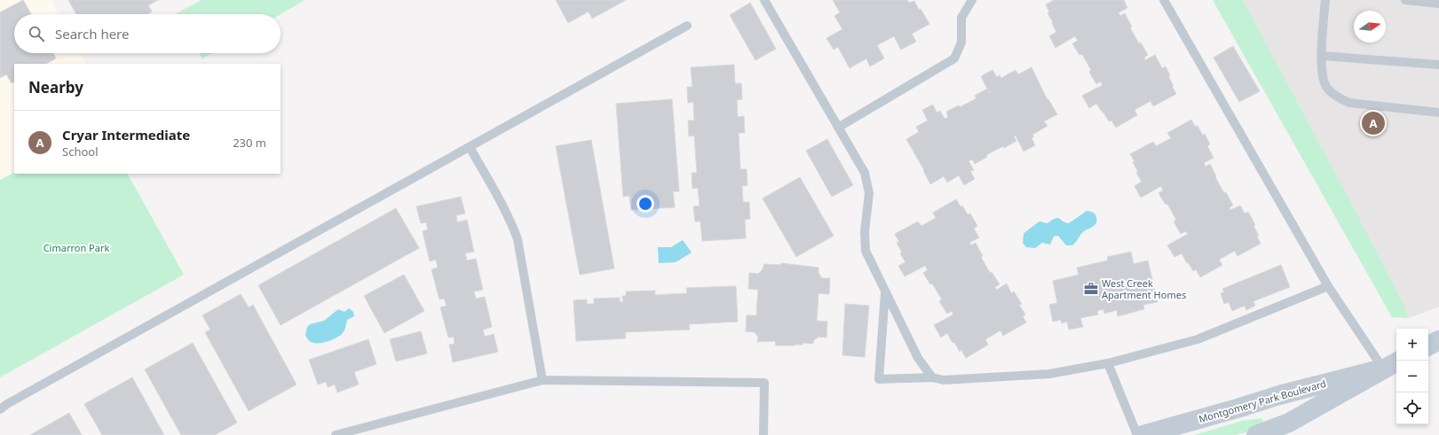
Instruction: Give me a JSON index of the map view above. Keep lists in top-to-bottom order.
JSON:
{
  "streets": {
    "street": ["Montgomery Park Boulevard"]
  },
  "parks": ["Cimarron Park"],
  "places": {
    "office": ["West Creek Apartment Homes"]
  },
  "north": "right",
  "page": {
    "search": "Search here",
    "heading": "Nearby",
    "pins": "A",
    "list": [
      {
        "mark": "A",
        "name": "Cryar Intermediate",
        "note": "School",
        "value": "230 m"
      }
    ],
    "map_buttons": ["+", "−"]
  }
}
